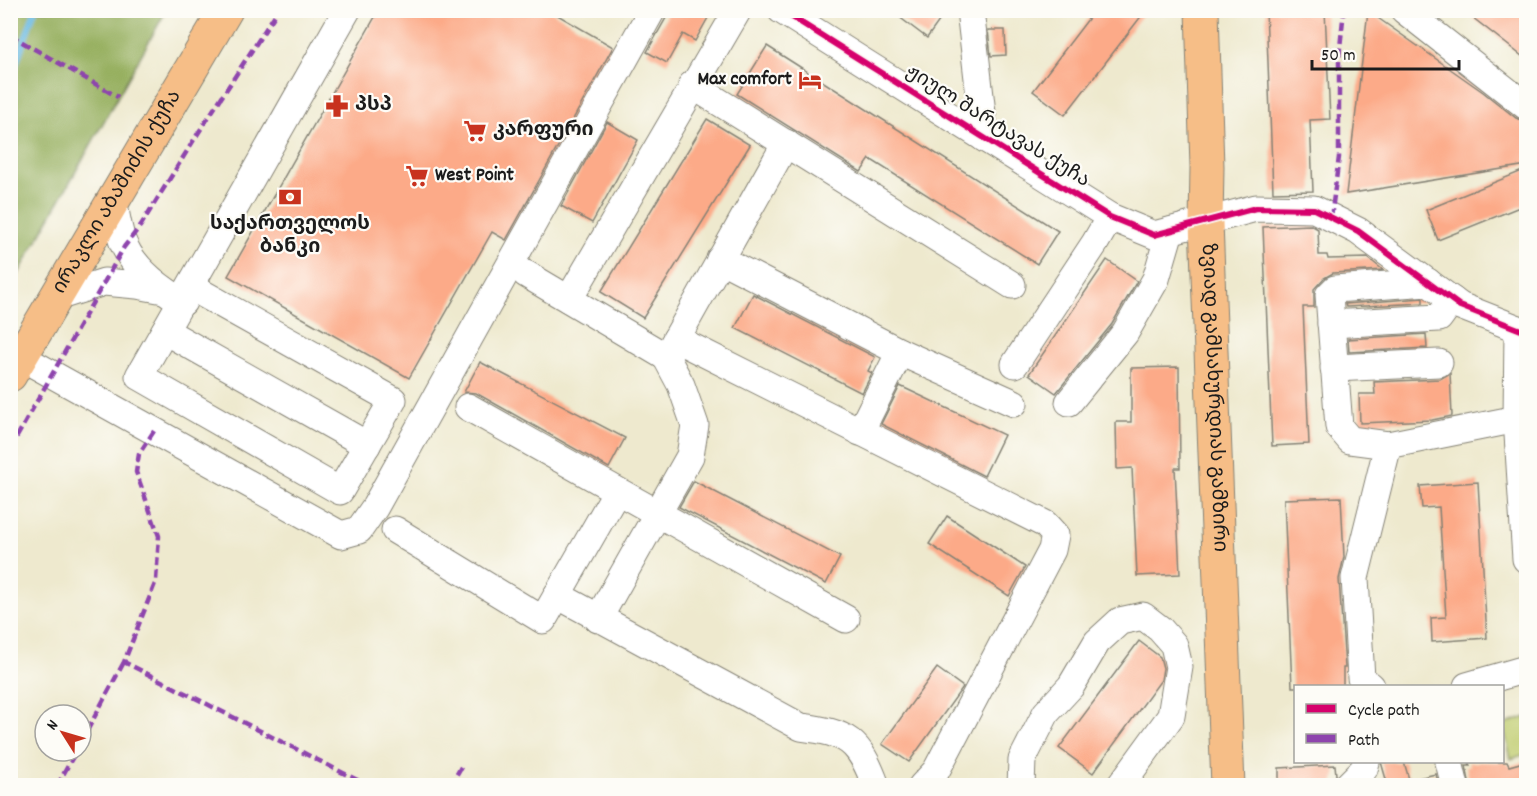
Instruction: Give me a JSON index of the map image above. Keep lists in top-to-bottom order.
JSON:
{
  "streets": {
    "main road": ["ირაკლი აბაშიძის ქუჩა", "ზვიად გამსახურდიას გამზირი"],
    "street": ["ჟიულ შარტავას ქუჩა"]
  },
  "crossings": [
    ["ჟიულ შარტავას ქუჩა", "ზვიად გამსახურდიას გამზირი"]
  ],
  "places": {
    "hotel": ["Max comfort"],
    "pharmacy": ["პსპ"],
    "supermarket": ["კარფური", "West Point"],
    "bank": ["საქართველოს ბანკი"]
  },
  "legend": ["Cycle path", "Path"],
  "scale_bar": "50 m",
  "north": "top left"
}
